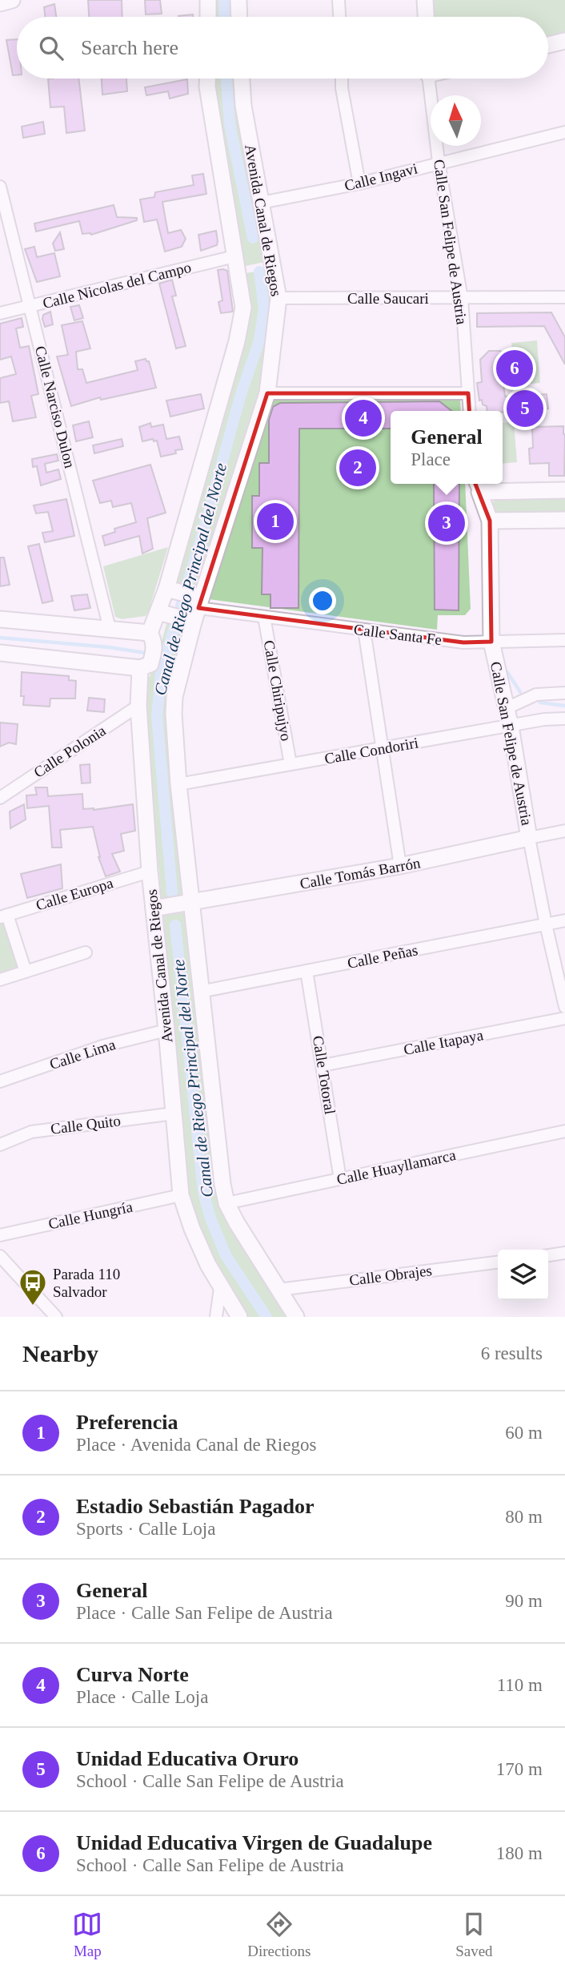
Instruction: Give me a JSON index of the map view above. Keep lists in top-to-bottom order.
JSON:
{
  "streets": {
    "street": [
      "Calle Ingavi",
      "Avenida Canal de Riegos",
      "Calle San Felipe de Austria",
      "Calle Nicolas del Campo",
      "Calle Saucari",
      "Calle Narciso Dulon",
      "Calle Santa Fe",
      "Calle Chiripujyo",
      "Calle Condoriri",
      "Calle Polonia",
      "Calle Tomás Barrón",
      "Calle Europa",
      "Calle Peñas",
      "Calle Itapaya",
      "Calle Lima",
      "Calle Totoral",
      "Calle Quito",
      "Calle Huayllamarca",
      "Calle Hungría",
      "Calle Obrajes"
    ]
  },
  "crossings": [
    ["Calle Ingavi", "Avenida Canal de Riegos"],
    ["Calle Ingavi", "Calle San Felipe de Austria"],
    ["Avenida Canal de Riegos", "Calle Nicolas del Campo"],
    ["Avenida Canal de Riegos", "Calle Saucari"],
    ["Avenida Canal de Riegos", "Calle Santa Fe"],
    ["Avenida Canal de Riegos", "Calle Condoriri"],
    ["Avenida Canal de Riegos", "Calle Polonia"],
    ["Avenida Canal de Riegos", "Calle Tomás Barrón"],
    ["Avenida Canal de Riegos", "Calle Europa"],
    ["Avenida Canal de Riegos", "Calle Peñas"],
    ["Avenida Canal de Riegos", "Calle Lima"],
    ["Avenida Canal de Riegos", "Calle Quito"],
    ["Avenida Canal de Riegos", "Calle Huayllamarca"],
    ["Avenida Canal de Riegos", "Calle Hungría"],
    ["Avenida Canal de Riegos", "Calle Obrajes"],
    ["Calle San Felipe de Austria", "Calle Saucari"],
    ["Calle San Felipe de Austria", "Calle Santa Fe"],
    ["Calle San Felipe de Austria", "Calle Condoriri"],
    ["Calle San Felipe de Austria", "Calle Tomás Barrón"],
    ["Calle San Felipe de Austria", "Calle Peñas"],
    ["Calle Nicolas del Campo", "Calle Narciso Dulon"],
    ["Calle Santa Fe", "Calle Chiripujyo"],
    ["Calle Chiripujyo", "Calle Condoriri"],
    ["Calle Peñas", "Calle Totoral"],
    ["Calle Itapaya", "Calle Totoral"],
    ["Calle Totoral", "Calle Huayllamarca"]
  ],
  "water": ["Canal de Riego Principal del Norte"],
  "places": {
    "bus stop": ["Parada 110 Salvador"]
  },
  "north": "top",
  "page": {
    "search": "Search here",
    "pins": [
      "6",
      "5",
      "4",
      "2",
      "1",
      "3"
    ],
    "popup": ["General", "Place"],
    "heading": ["Nearby", "6 results"],
    "list": [
      {
        "mark": "1",
        "name": "Preferencia",
        "note": "Place · Avenida Canal de Riegos",
        "value": "60 m"
      },
      {
        "mark": "2",
        "name": "Estadio Sebastián Pagador",
        "note": "Sports · Calle Loja",
        "value": "80 m"
      },
      {
        "mark": "3",
        "name": "General",
        "note": "Place · Calle San Felipe de Austria",
        "value": "90 m"
      },
      {
        "mark": "4",
        "name": "Curva Norte",
        "note": "Place · Calle Loja",
        "value": "110 m"
      },
      {
        "mark": "5",
        "name": "Unidad Educativa Oruro",
        "note": "School · Calle San Felipe de Austria",
        "value": "170 m"
      },
      {
        "mark": "6",
        "name": "Unidad Educativa Virgen de Guadalupe",
        "note": "School · Calle San Felipe de Austria",
        "value": "180 m"
      }
    ],
    "nav": ["Map", "Directions", "Saved"]
  }
}
